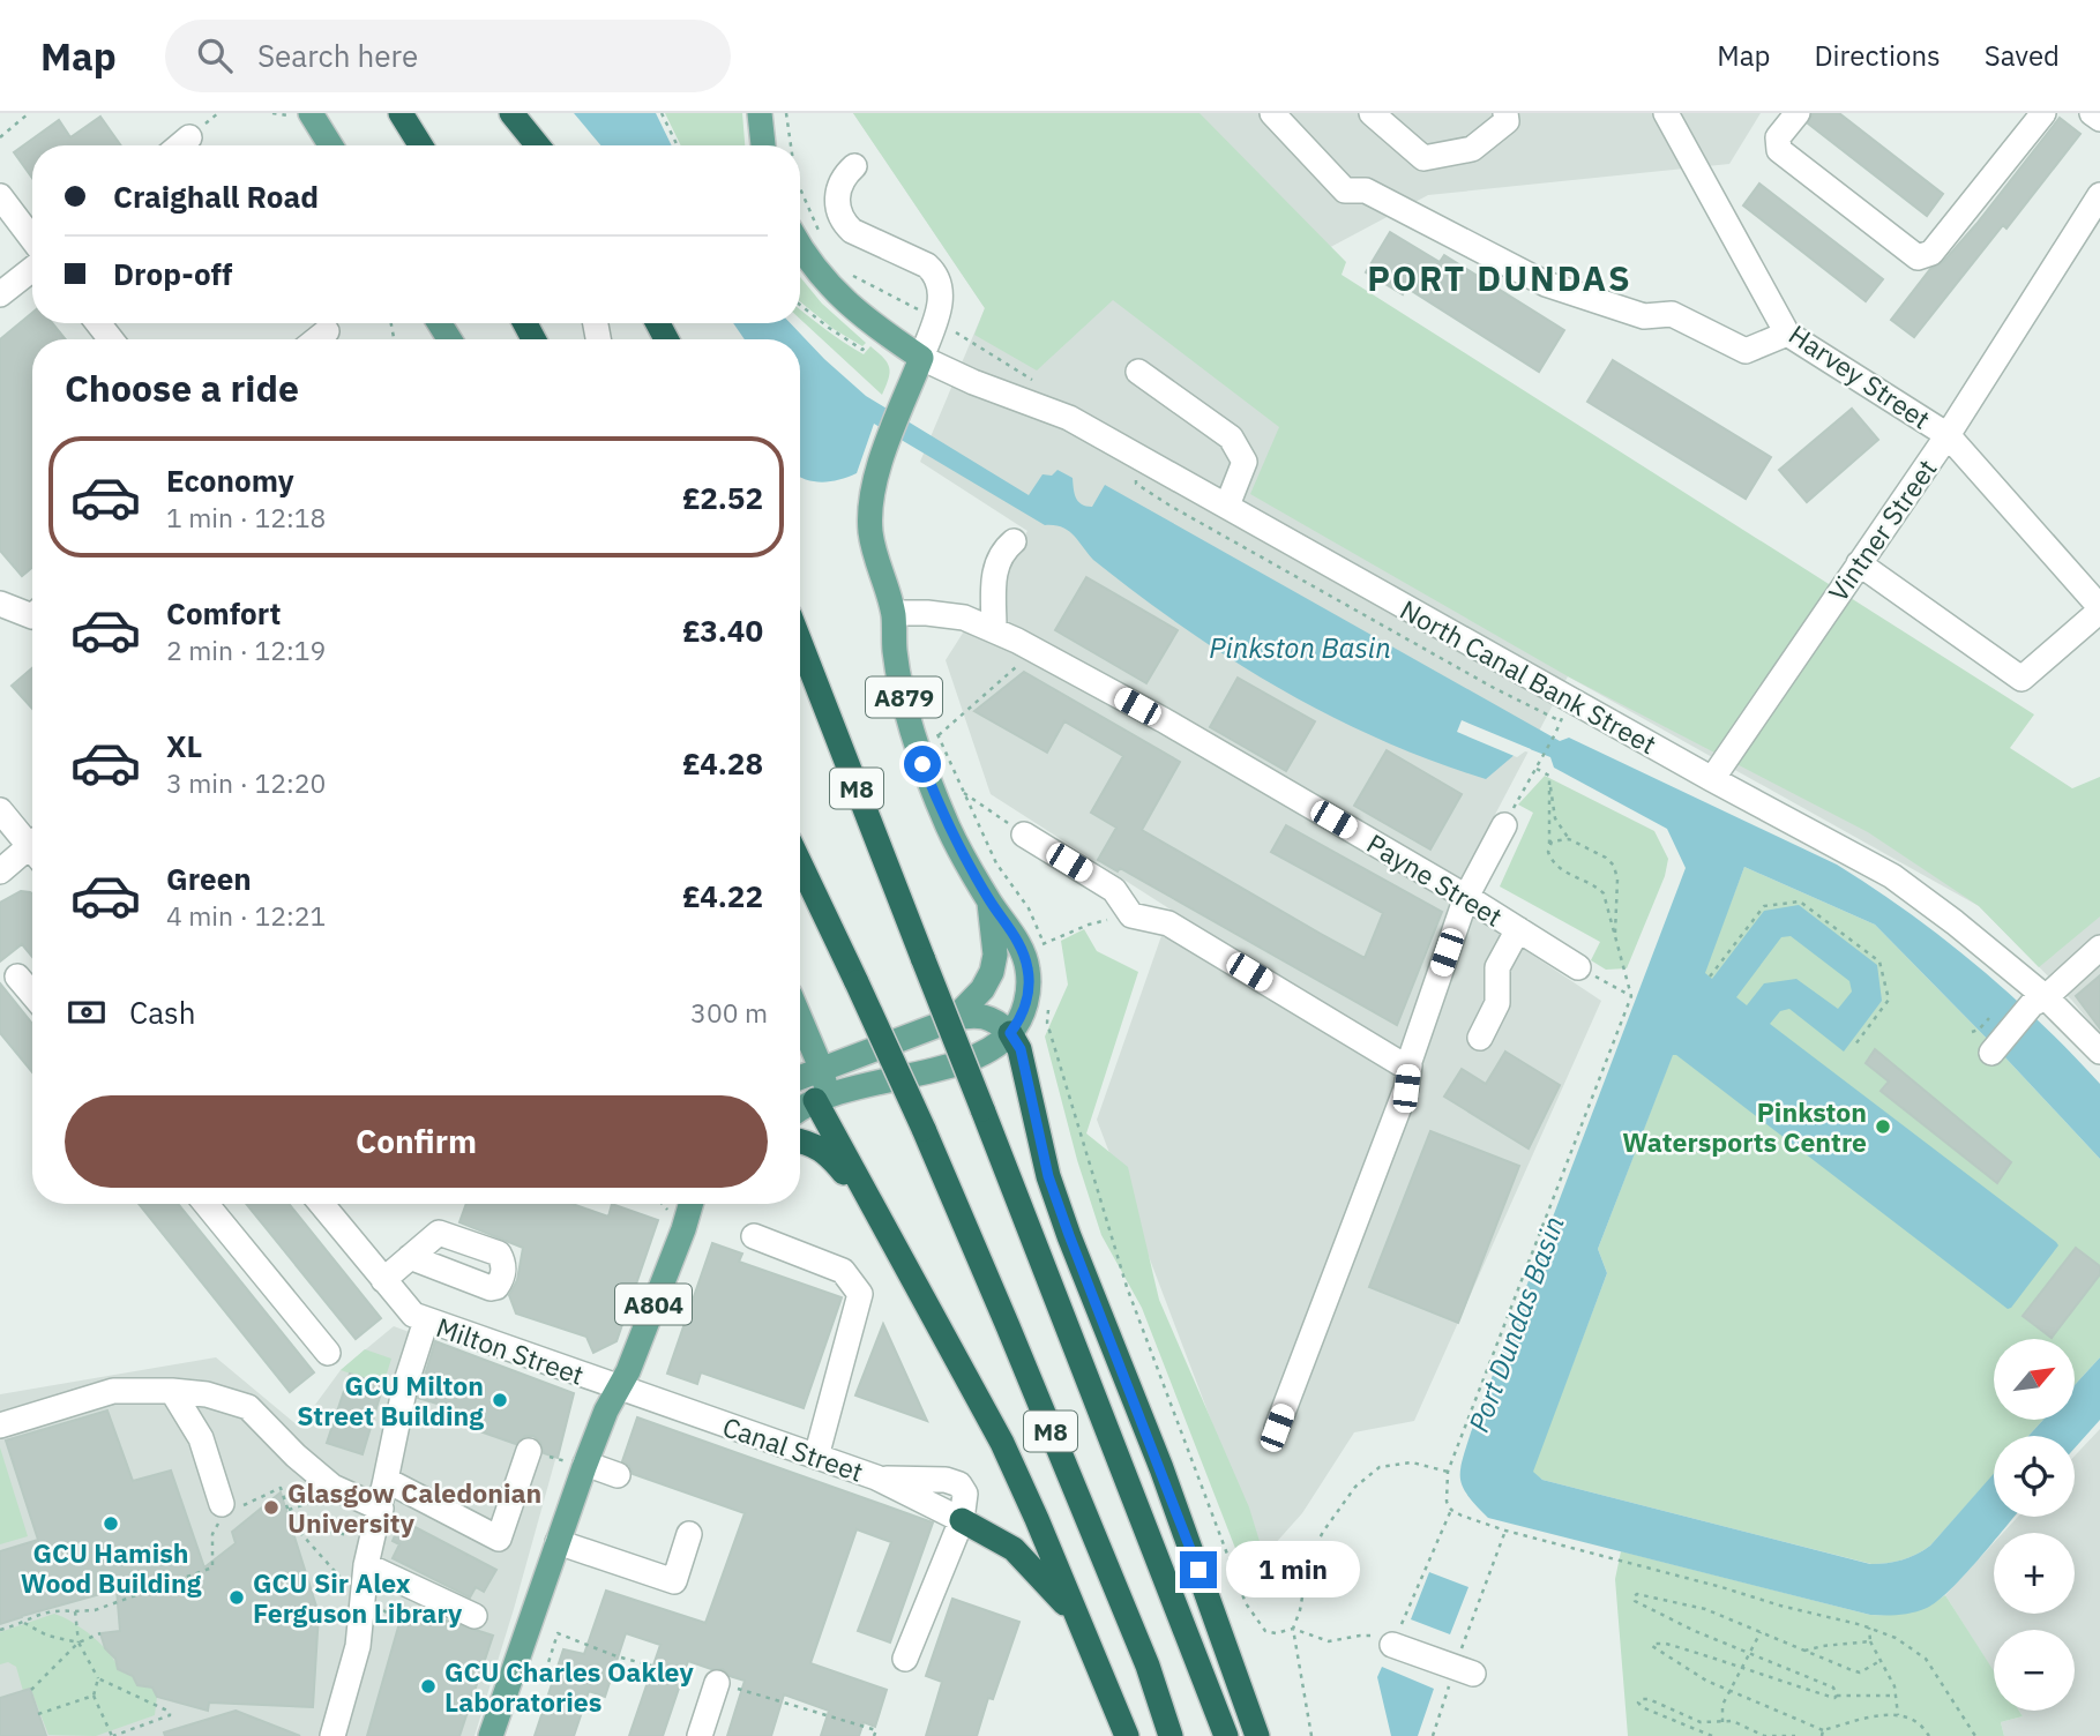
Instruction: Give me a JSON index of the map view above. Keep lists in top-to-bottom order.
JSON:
{
  "streets": {
    "highway": ["M8"],
    "main road": ["A879", "A804"],
    "street": [
      "Harvey Street",
      "Vintner Street",
      "North Canal Bank Street",
      "Payne Street",
      "Milton Street",
      "Canal Street"
    ]
  },
  "crossings": [
    ["Harvey Street", "Vintner Street"],
    ["Vintner Street", "North Canal Bank Street"],
    ["North Canal Bank Street", "A879"],
    ["A879", "Payne Street"],
    ["A804", "Milton Street"],
    ["A804", "Canal Street"],
    ["Milton Street", "Canal Street"]
  ],
  "districts": ["PORT DUNDAS"],
  "water": ["Pinkston Basin", "Port Dundas Basin"],
  "places": [
    "Pinkston Watersports Centre",
    "GCU Milton Street Building",
    "Glasgow Caledonian University",
    "GCU Hamish Wood Building",
    "GCU Sir Alex Ferguson Library",
    "GCU Charles Oakley Laboratories"
  ],
  "north": "top right",
  "page": {
    "header": "Map",
    "search": "Search here",
    "nav": ["Map", "Directions", "Saved"],
    "banner": ["Craighall Road", "Drop-off"],
    "heading": "Choose a ride",
    "list": [
      {
        "name": "Economy",
        "note": "1 min · 12:18",
        "value": "£2.52"
      },
      {
        "name": "Comfort",
        "note": "2 min · 12:19",
        "value": "£3.40"
      },
      {
        "name": "XL",
        "note": "3 min · 12:20",
        "value": "£4.28"
      },
      {
        "name": "Green",
        "note": "4 min · 12:21",
        "value": "£4.22"
      }
    ],
    "pay": ["Cash", "300 m"],
    "buttons": "Confirm",
    "map_buttons": ["+", "−"],
    "bubble": "1 min"
  }
}
